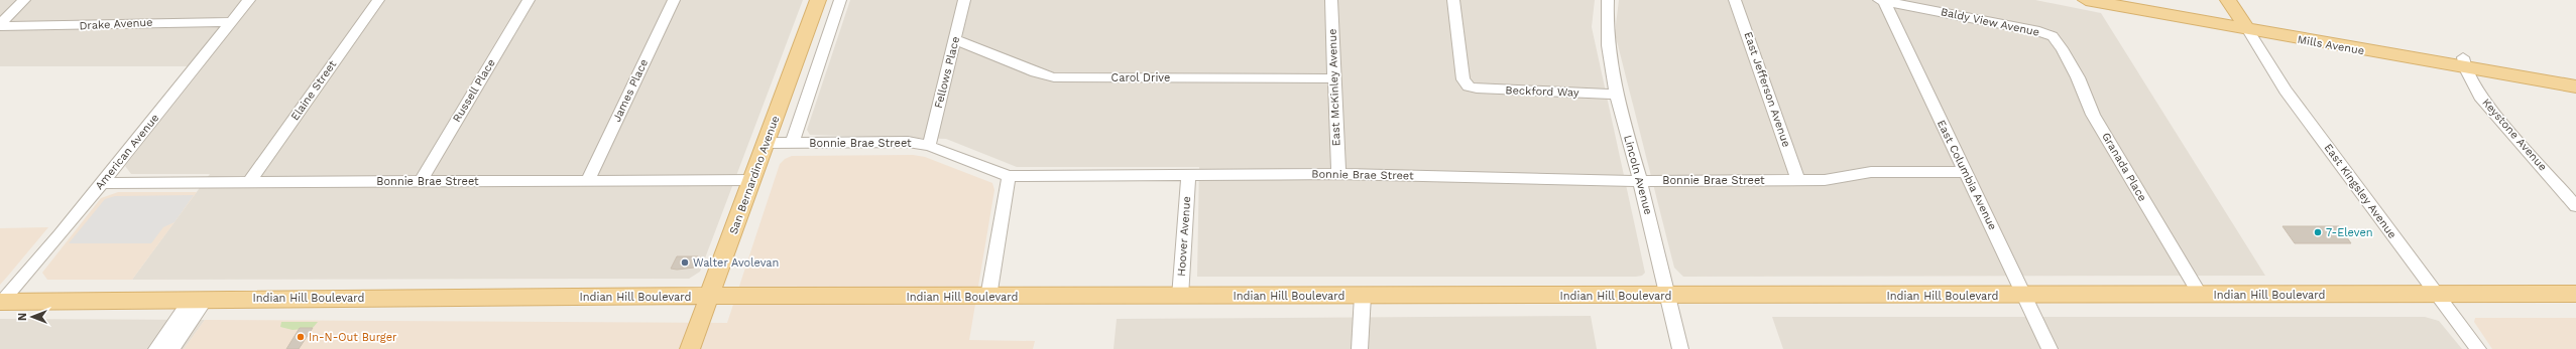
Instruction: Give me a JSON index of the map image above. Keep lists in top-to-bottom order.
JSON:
{
  "streets": {
    "main road": ["Mills Avenue", "San Bernardino Avenue", "Indian Hill Boulevard"],
    "street": [
      "Baldy View Avenue",
      "Drake Avenue",
      "Fellows Place",
      "Carol Drive",
      "East McKinley Avenue",
      "East Jefferson Avenue",
      "Elaine Street",
      "Russell Place",
      "James Place",
      "Beckford Way",
      "Keystone Avenue",
      "Bonnie Brae Street",
      "American Avenue",
      "Granada Place",
      "Lincoln Avenue",
      "East Columbia Avenue",
      "East Kingsley Avenue",
      "Hoover Avenue"
    ]
  },
  "crossings": [
    ["Baldy View Avenue", "Granada Place"],
    ["Baldy View Avenue", "East Columbia Avenue"],
    ["Drake Avenue", "American Avenue"],
    ["Mills Avenue", "Keystone Avenue"],
    ["Mills Avenue", "East Kingsley Avenue"],
    ["Fellows Place", "Carol Drive"],
    ["Fellows Place", "Bonnie Brae Street"],
    ["Carol Drive", "East McKinley Avenue"],
    ["East McKinley Avenue", "Bonnie Brae Street"],
    ["East Jefferson Avenue", "Bonnie Brae Street"],
    ["Elaine Street", "Bonnie Brae Street"],
    ["Russell Place", "Bonnie Brae Street"],
    ["James Place", "Bonnie Brae Street"],
    ["Beckford Way", "Lincoln Avenue"],
    ["Bonnie Brae Street", "American Avenue"],
    ["Bonnie Brae Street", "San Bernardino Avenue"],
    ["Bonnie Brae Street", "Lincoln Avenue"],
    ["Bonnie Brae Street", "East Columbia Avenue"],
    ["Bonnie Brae Street", "Hoover Avenue"],
    ["American Avenue", "Indian Hill Boulevard"],
    ["Granada Place", "Indian Hill Boulevard"],
    ["San Bernardino Avenue", "Indian Hill Boulevard"],
    ["Lincoln Avenue", "Indian Hill Boulevard"],
    ["East Columbia Avenue", "Indian Hill Boulevard"],
    ["East Kingsley Avenue", "Indian Hill Boulevard"],
    ["Hoover Avenue", "Indian Hill Boulevard"]
  ],
  "places": ["7-Eleven", "Walter Avolevan", "In-N-Out Burger"],
  "north": "left"
}
